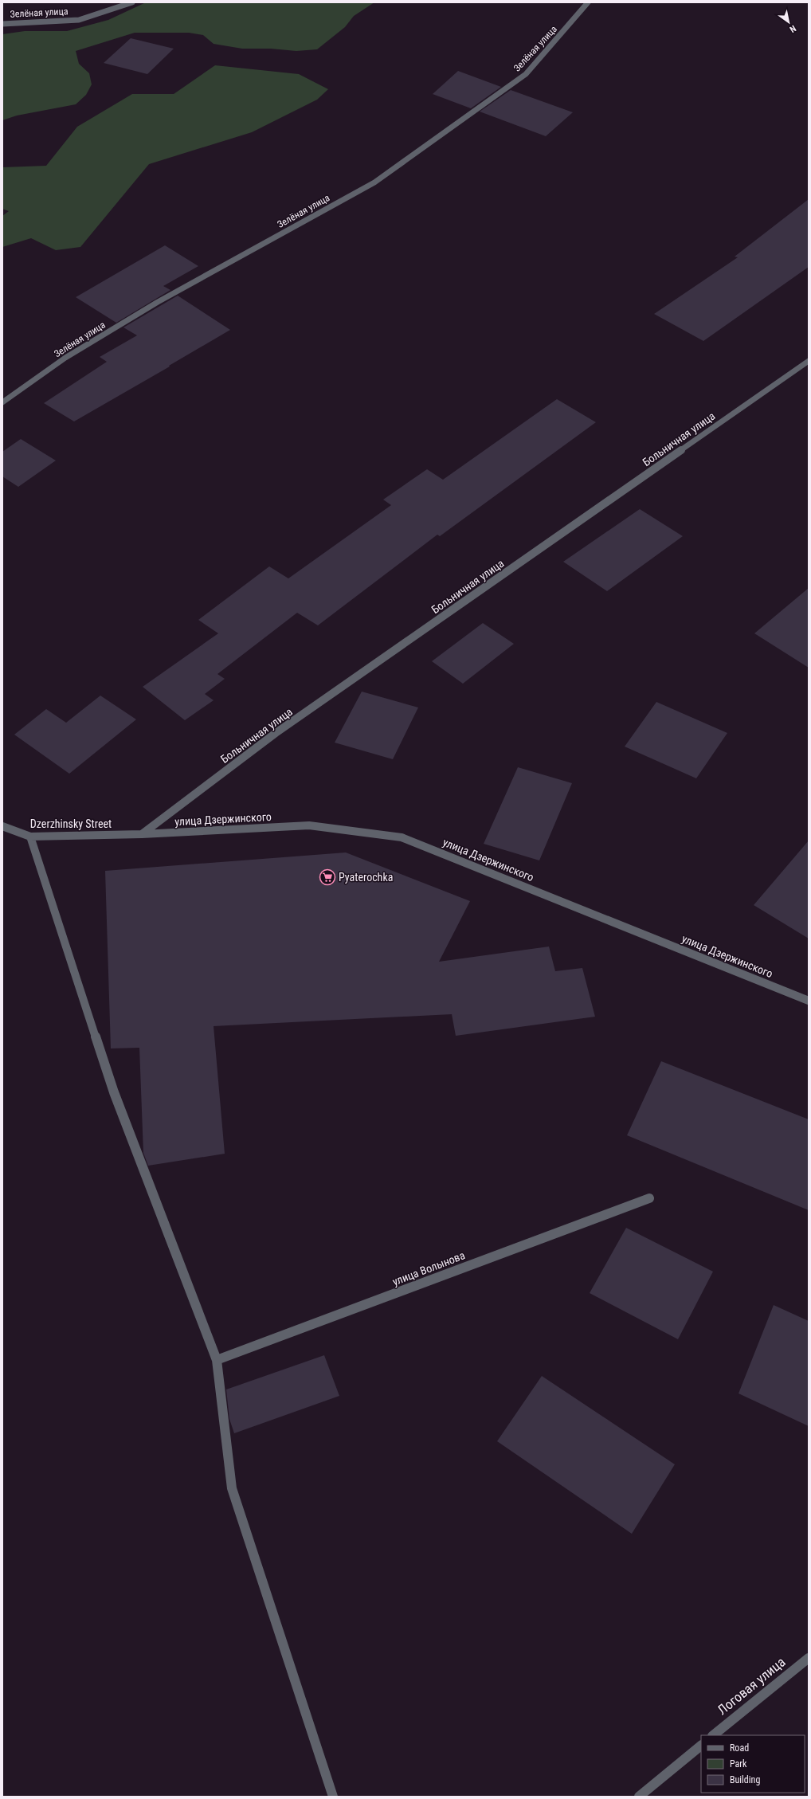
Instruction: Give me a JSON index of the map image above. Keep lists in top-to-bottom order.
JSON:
{
  "streets": {
    "street": [
      "Зелёная улица",
      "Больничная улица",
      "улица Дзержинского",
      "Dzerzhinsky Street",
      "улица Волынова",
      "Логовая улица"
    ]
  },
  "crossings": [
    ["Больничная улица", "улица Дзержинского"],
    ["Больничная улица", "Dzerzhinsky Street"],
    ["улица Дзержинского", "Dzerzhinsky Street"]
  ],
  "places": {
    "supermarket": ["Pyaterochka"]
  },
  "legend": ["Road", "Park", "Building"],
  "north": "bottom right"
}
